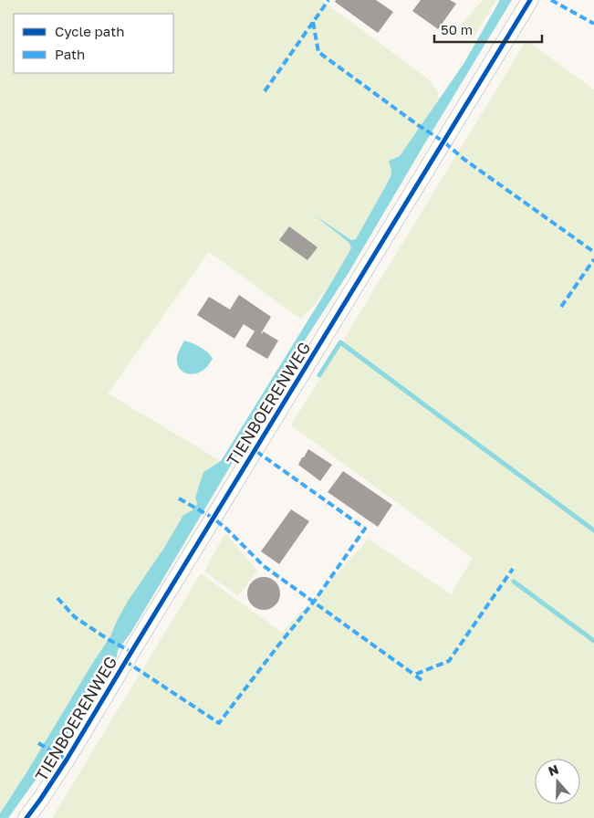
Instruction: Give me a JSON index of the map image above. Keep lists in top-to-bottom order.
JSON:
{
  "streets": {
    "street": ["TIENBOERENWEG"]
  },
  "legend": ["Cycle path", "Path"],
  "scale_bar": "50 m",
  "north": "top"
}
